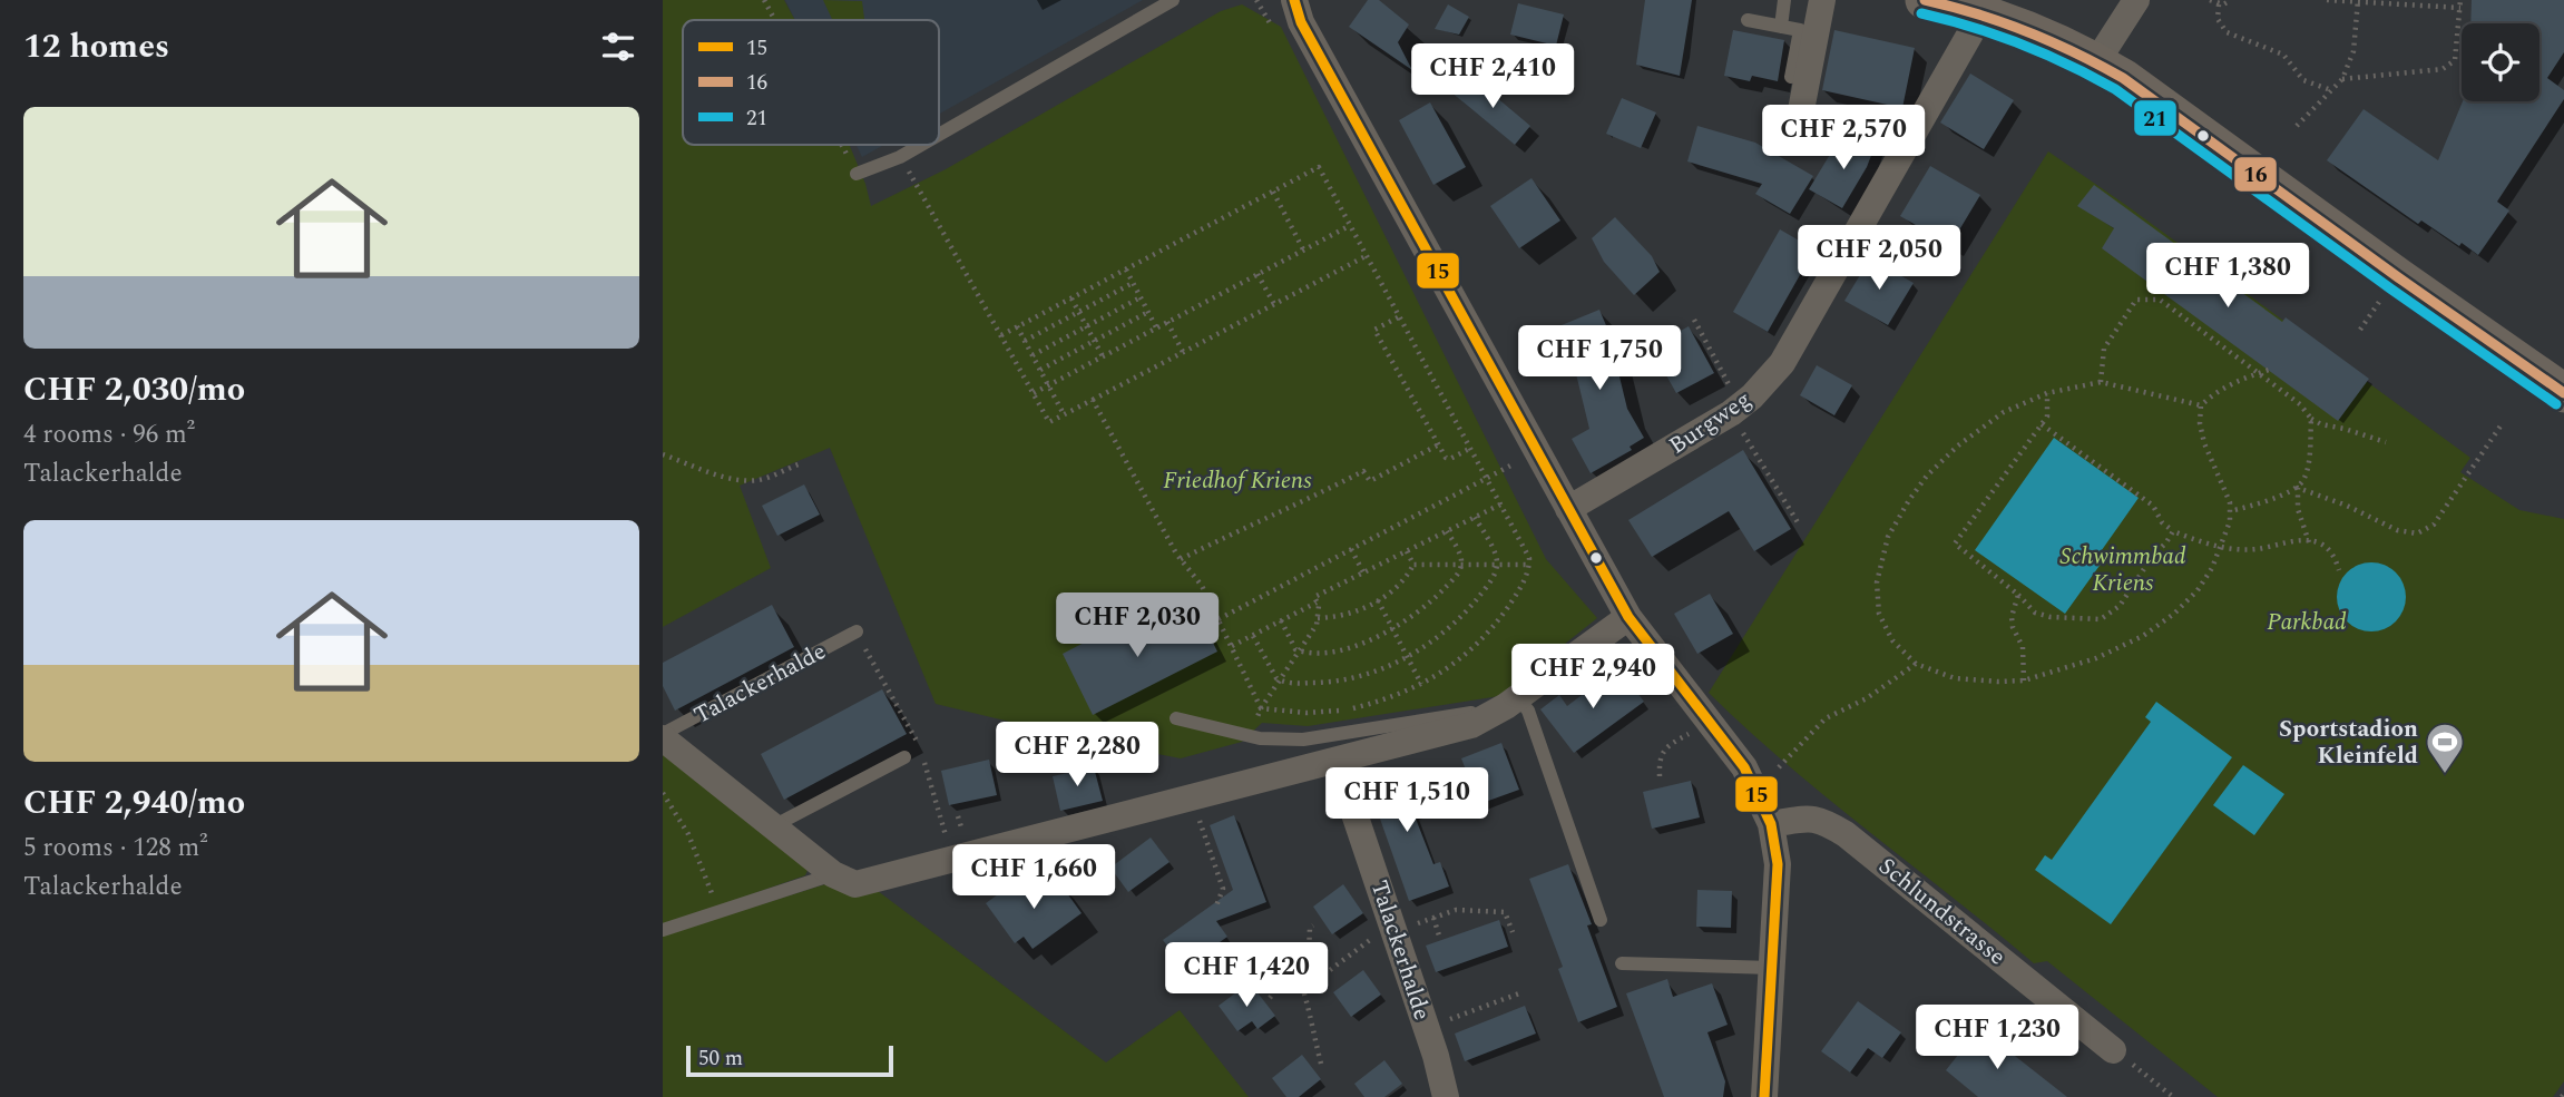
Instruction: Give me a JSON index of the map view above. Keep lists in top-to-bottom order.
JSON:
{
  "streets": {
    "street": ["Burgweg", "Talackerhalde", "Schlundstrasse"]
  },
  "parks": ["Friedhof Kriens", "Schwimmbad Kriens", "Parkbad"],
  "places": {
    "sports": ["Sportstadion Kleinfeld"]
  },
  "lines": ["transit line 15", "transit line 16", "transit line 21"],
  "legend": ["15", "16", "21"],
  "scale_bar": "50 m",
  "page": {
    "heading": "12 homes",
    "price": [
      "CHF 2,410",
      "CHF 2,570",
      "CHF 2,050",
      "CHF 1,380",
      "CHF 1,750",
      "CHF 2,030",
      "CHF 2,940",
      "CHF 2,280",
      "CHF 1,510",
      "CHF 1,660",
      "CHF 1,420",
      "CHF 1,230"
    ],
    "list": [
      {
        "name": "CHF 2,030/mo",
        "note": "4 rooms · 96 m² · Talackerhalde"
      },
      {
        "name": "CHF 2,940/mo",
        "note": "5 rooms · 128 m² · Talackerhalde"
      }
    ],
    "scale": "50 m"
  }
}
